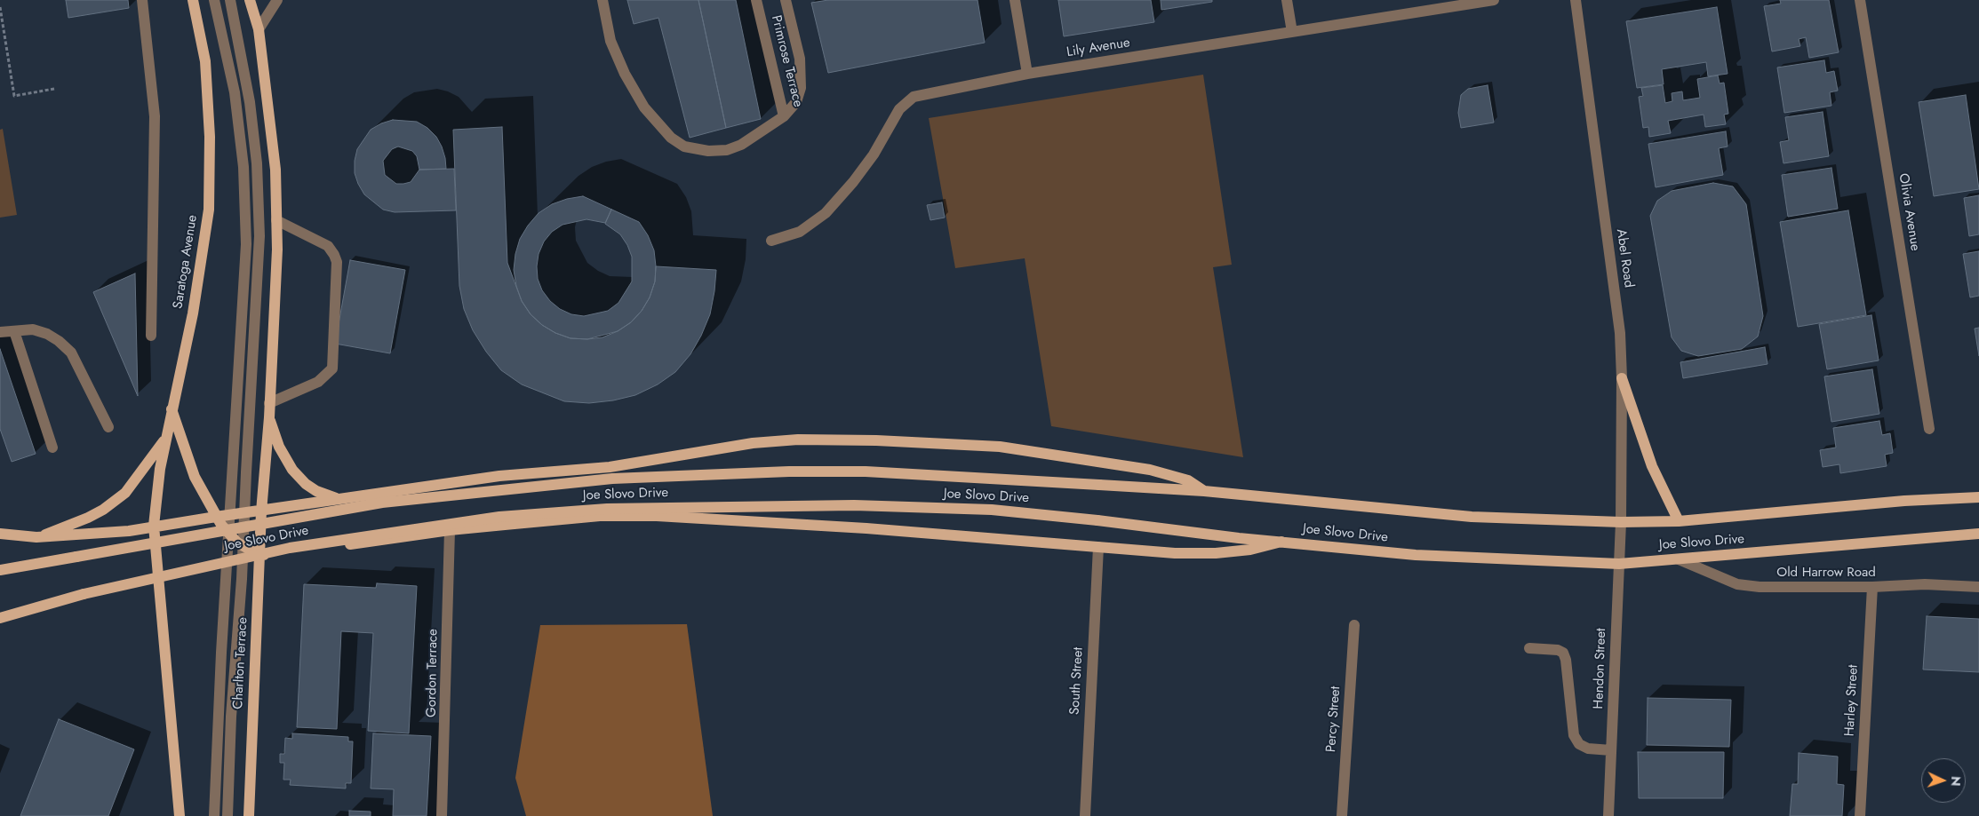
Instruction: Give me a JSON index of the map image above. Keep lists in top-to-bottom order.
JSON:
{
  "streets": {
    "main road": ["Saratoga Avenue", "Joe Slovo Drive", "Charlton Terrace"],
    "street": [
      "Lily Avenue",
      "Primrose Terrace",
      "Olivia Avenue",
      "Abel Road",
      "Old Harrow Road",
      "Hendon Street",
      "Gordon Terrace",
      "South Street",
      "Harley Street",
      "Percy Street"
    ]
  },
  "crossings": [
    ["Abel Road", "Joe Slovo Drive"],
    ["Abel Road", "Hendon Street"],
    ["Joe Slovo Drive", "Old Harrow Road"],
    ["Joe Slovo Drive", "Hendon Street"],
    ["Old Harrow Road", "Harley Street"]
  ],
  "north": "right"
}
